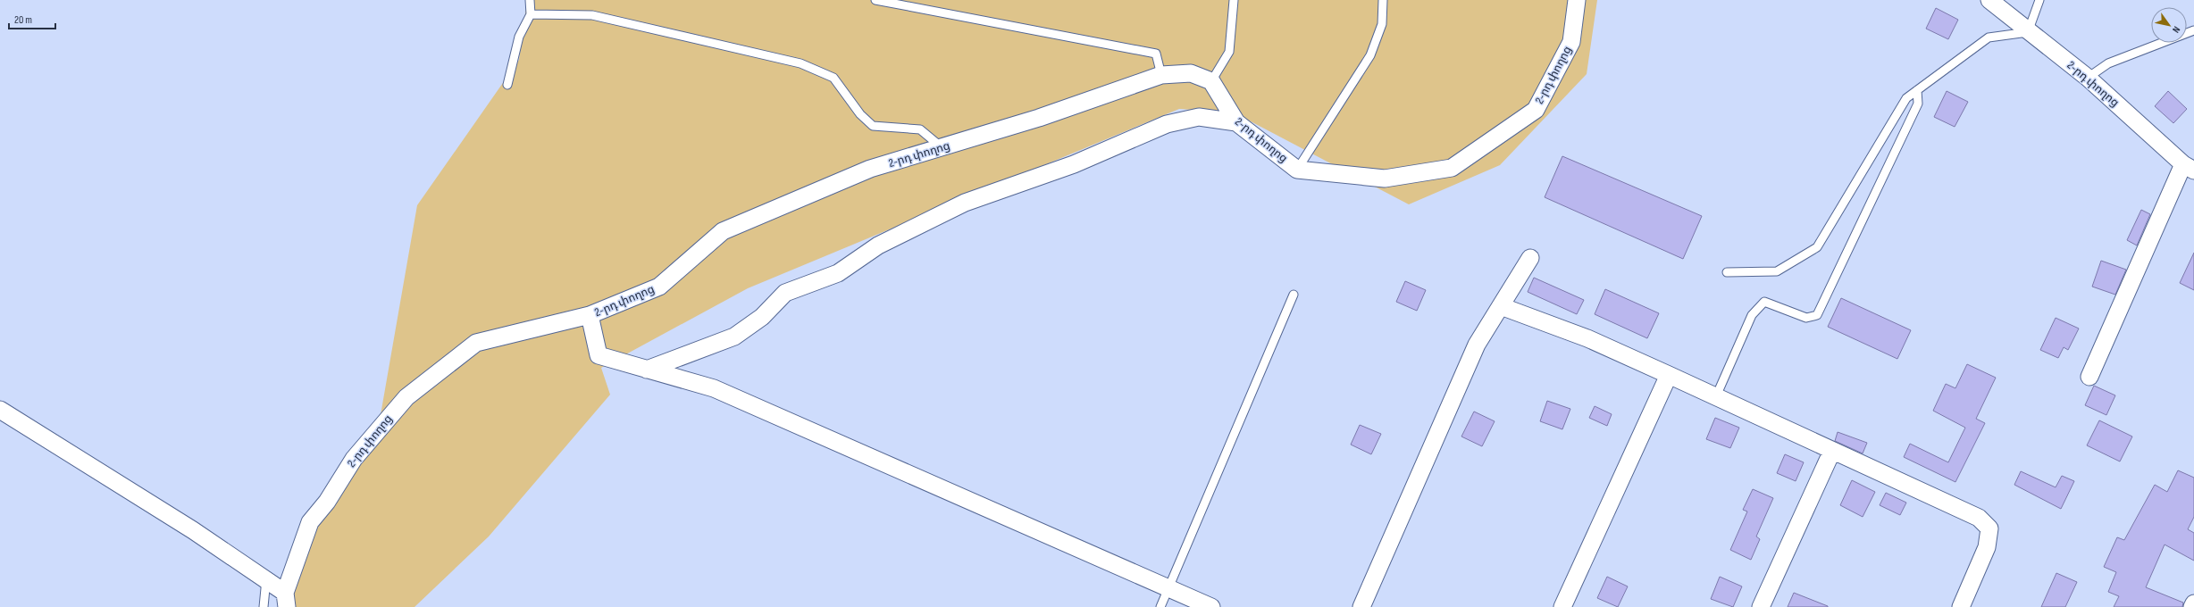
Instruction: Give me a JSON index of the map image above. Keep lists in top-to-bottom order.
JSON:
{
  "streets": {
    "street": ["2-րդ փողոց"]
  },
  "scale_bar": "20 m",
  "north": "bottom right"
}
